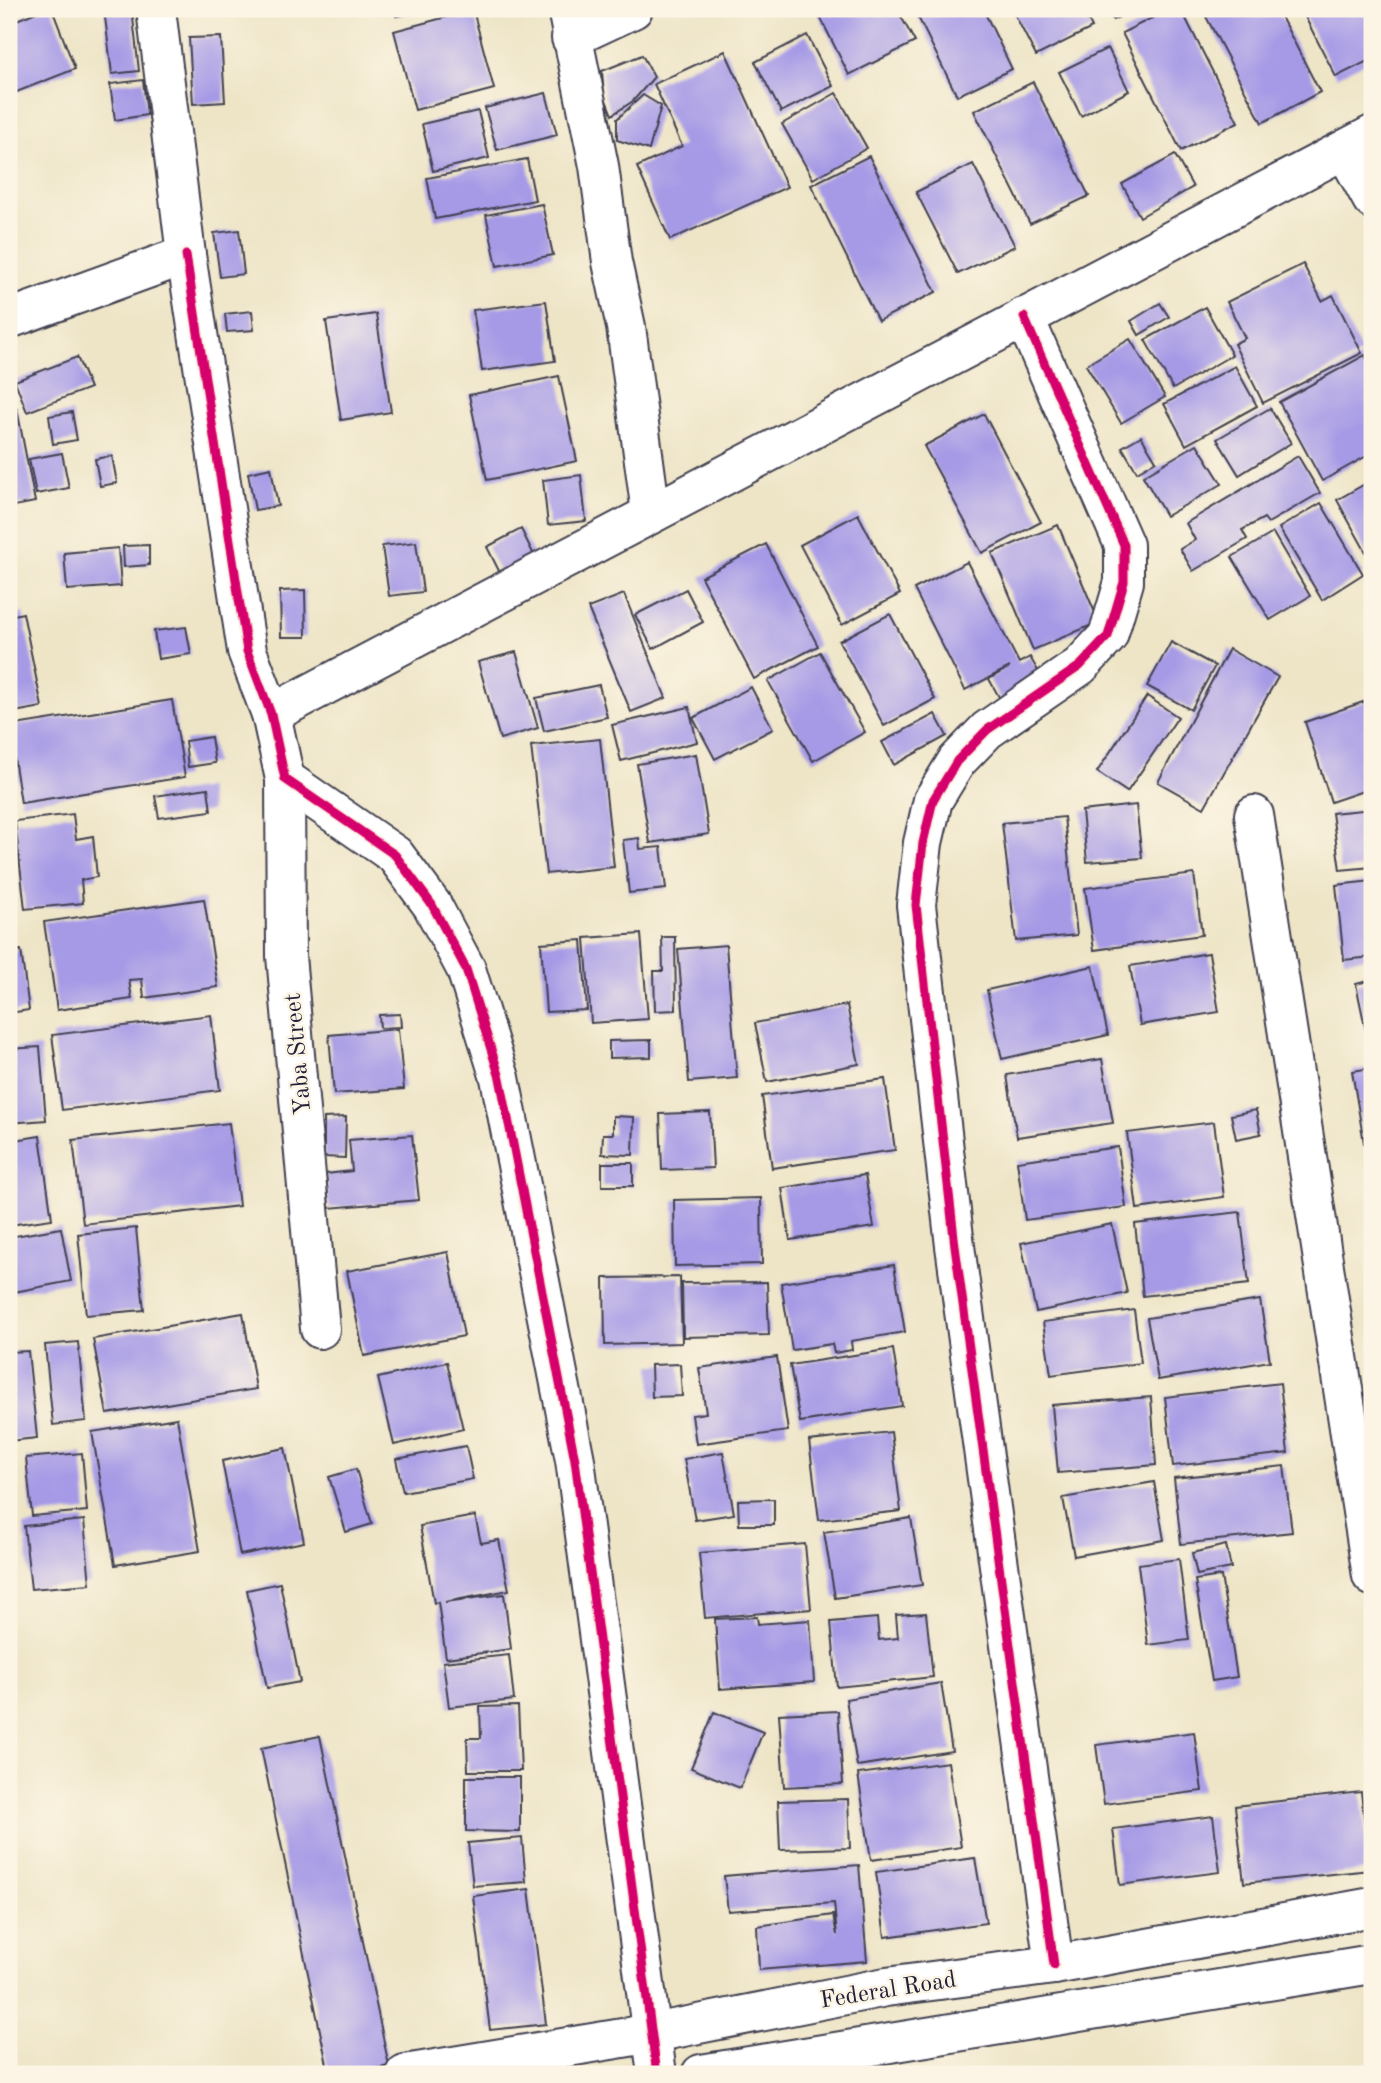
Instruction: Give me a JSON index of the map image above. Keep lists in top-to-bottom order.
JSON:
{
  "streets": {
    "street": ["Yaba Street", "Federal Road"]
  }
}
